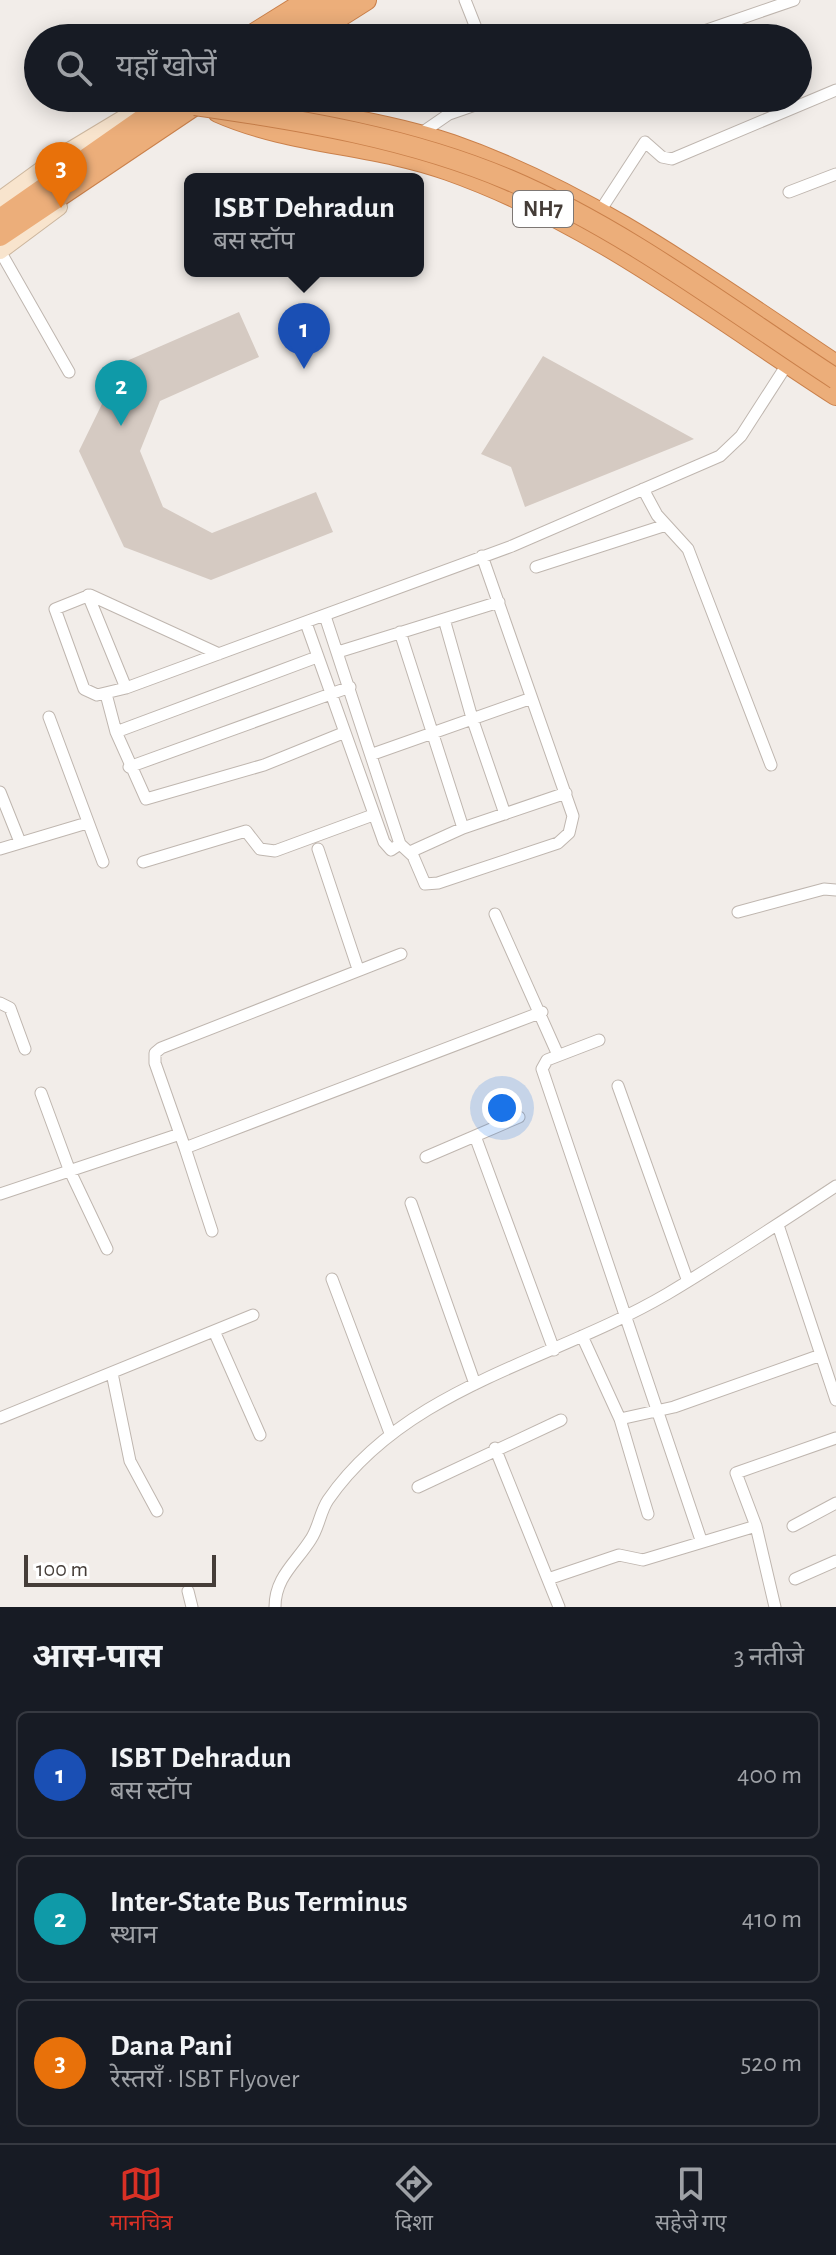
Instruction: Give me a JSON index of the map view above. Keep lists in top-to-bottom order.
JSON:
{
  "streets": {
    "highway": ["NH7"]
  },
  "scale_bar": "100 m",
  "page": {
    "search": "यहाँ खोजें",
    "pins": ["3", "1", "2"],
    "popup": ["ISBT Dehradun", "बस स्टॉप"],
    "scale": "100 m",
    "heading": ["आस-पास", "3 नतीजे"],
    "list": [
      {
        "mark": "1",
        "name": "ISBT Dehradun",
        "note": "बस स्टॉप",
        "value": "400 m"
      },
      {
        "mark": "2",
        "name": "Inter-State Bus Terminus",
        "note": "स्थान",
        "value": "410 m"
      },
      {
        "mark": "3",
        "name": "Dana Pani",
        "note": "रेस्तराँ · ISBT Flyover",
        "value": "520 m"
      }
    ],
    "nav": ["मानचित्र", "दिशा", "सहेजे गए"]
  }
}
